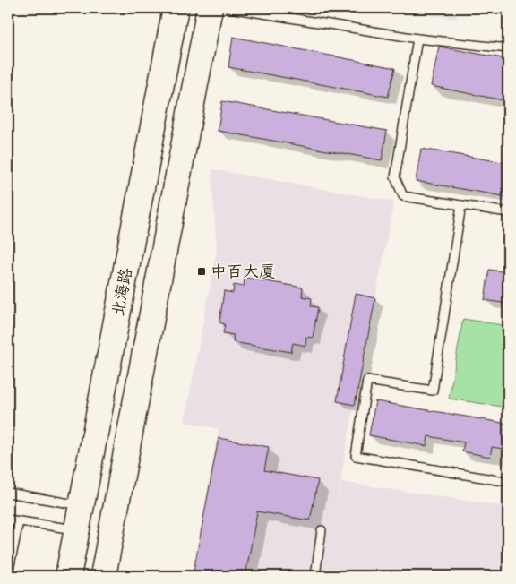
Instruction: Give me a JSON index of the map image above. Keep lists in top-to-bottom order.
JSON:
{
  "streets": {
    "main road": ["北海路"]
  },
  "places": {
    "transit": ["中百大厦"]
  }
}
